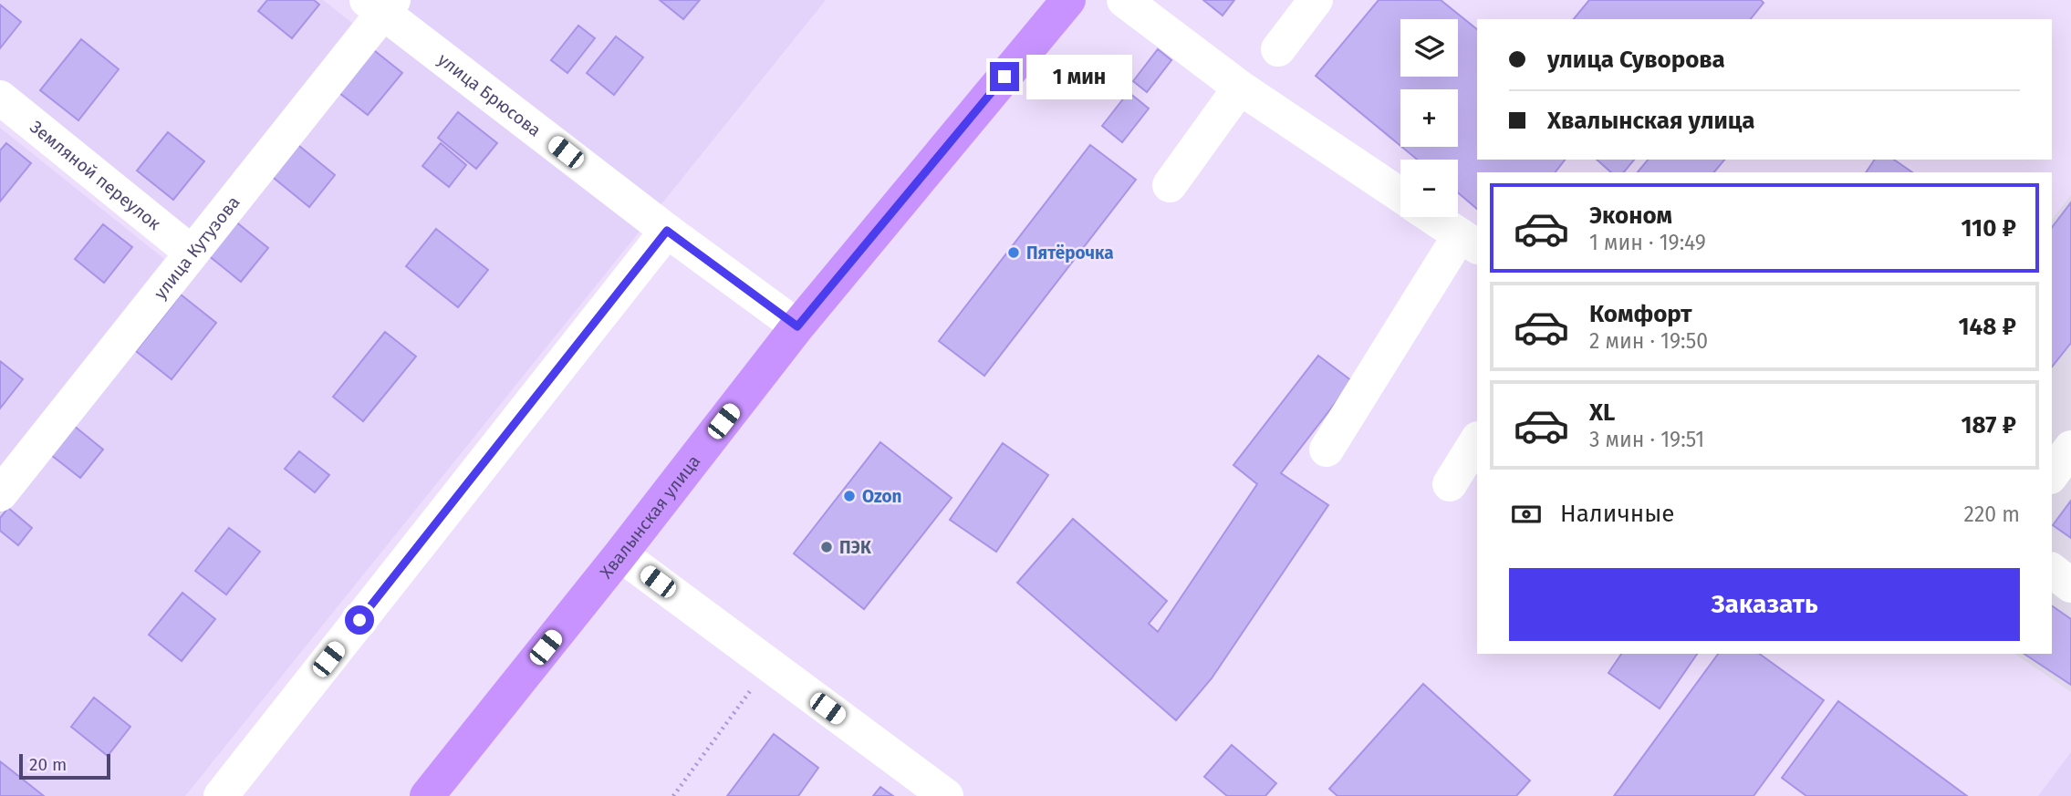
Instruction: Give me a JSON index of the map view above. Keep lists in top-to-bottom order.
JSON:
{
  "streets": {
    "main road": ["Хвалынская улица"],
    "street": ["улица Брюсова", "Земляной переулок", "улица Кутузова"]
  },
  "crossings": [
    ["улица Брюсова", "улица Кутузова"],
    ["улица Брюсова", "Хвалынская улица"],
    ["Земляной переулок", "улица Кутузова"]
  ],
  "places": ["Пятёрочка", "Ozon", "ПЭК"],
  "scale_bar": "20 m",
  "page": {
    "map_buttons": ["+", "−"],
    "banner": ["улица Суворова", "Хвалынская улица"],
    "bubble": "1 мин",
    "list": [
      {
        "name": "Эконом",
        "note": "1 мин · 19:49",
        "value": "110 ₽"
      },
      {
        "name": "Комфорт",
        "note": "2 мин · 19:50",
        "value": "148 ₽"
      },
      {
        "name": "XL",
        "note": "3 мин · 19:51",
        "value": "187 ₽"
      }
    ],
    "pay": ["Наличные", "220 m"],
    "buttons": "Заказать",
    "scale": "20 m"
  }
}
